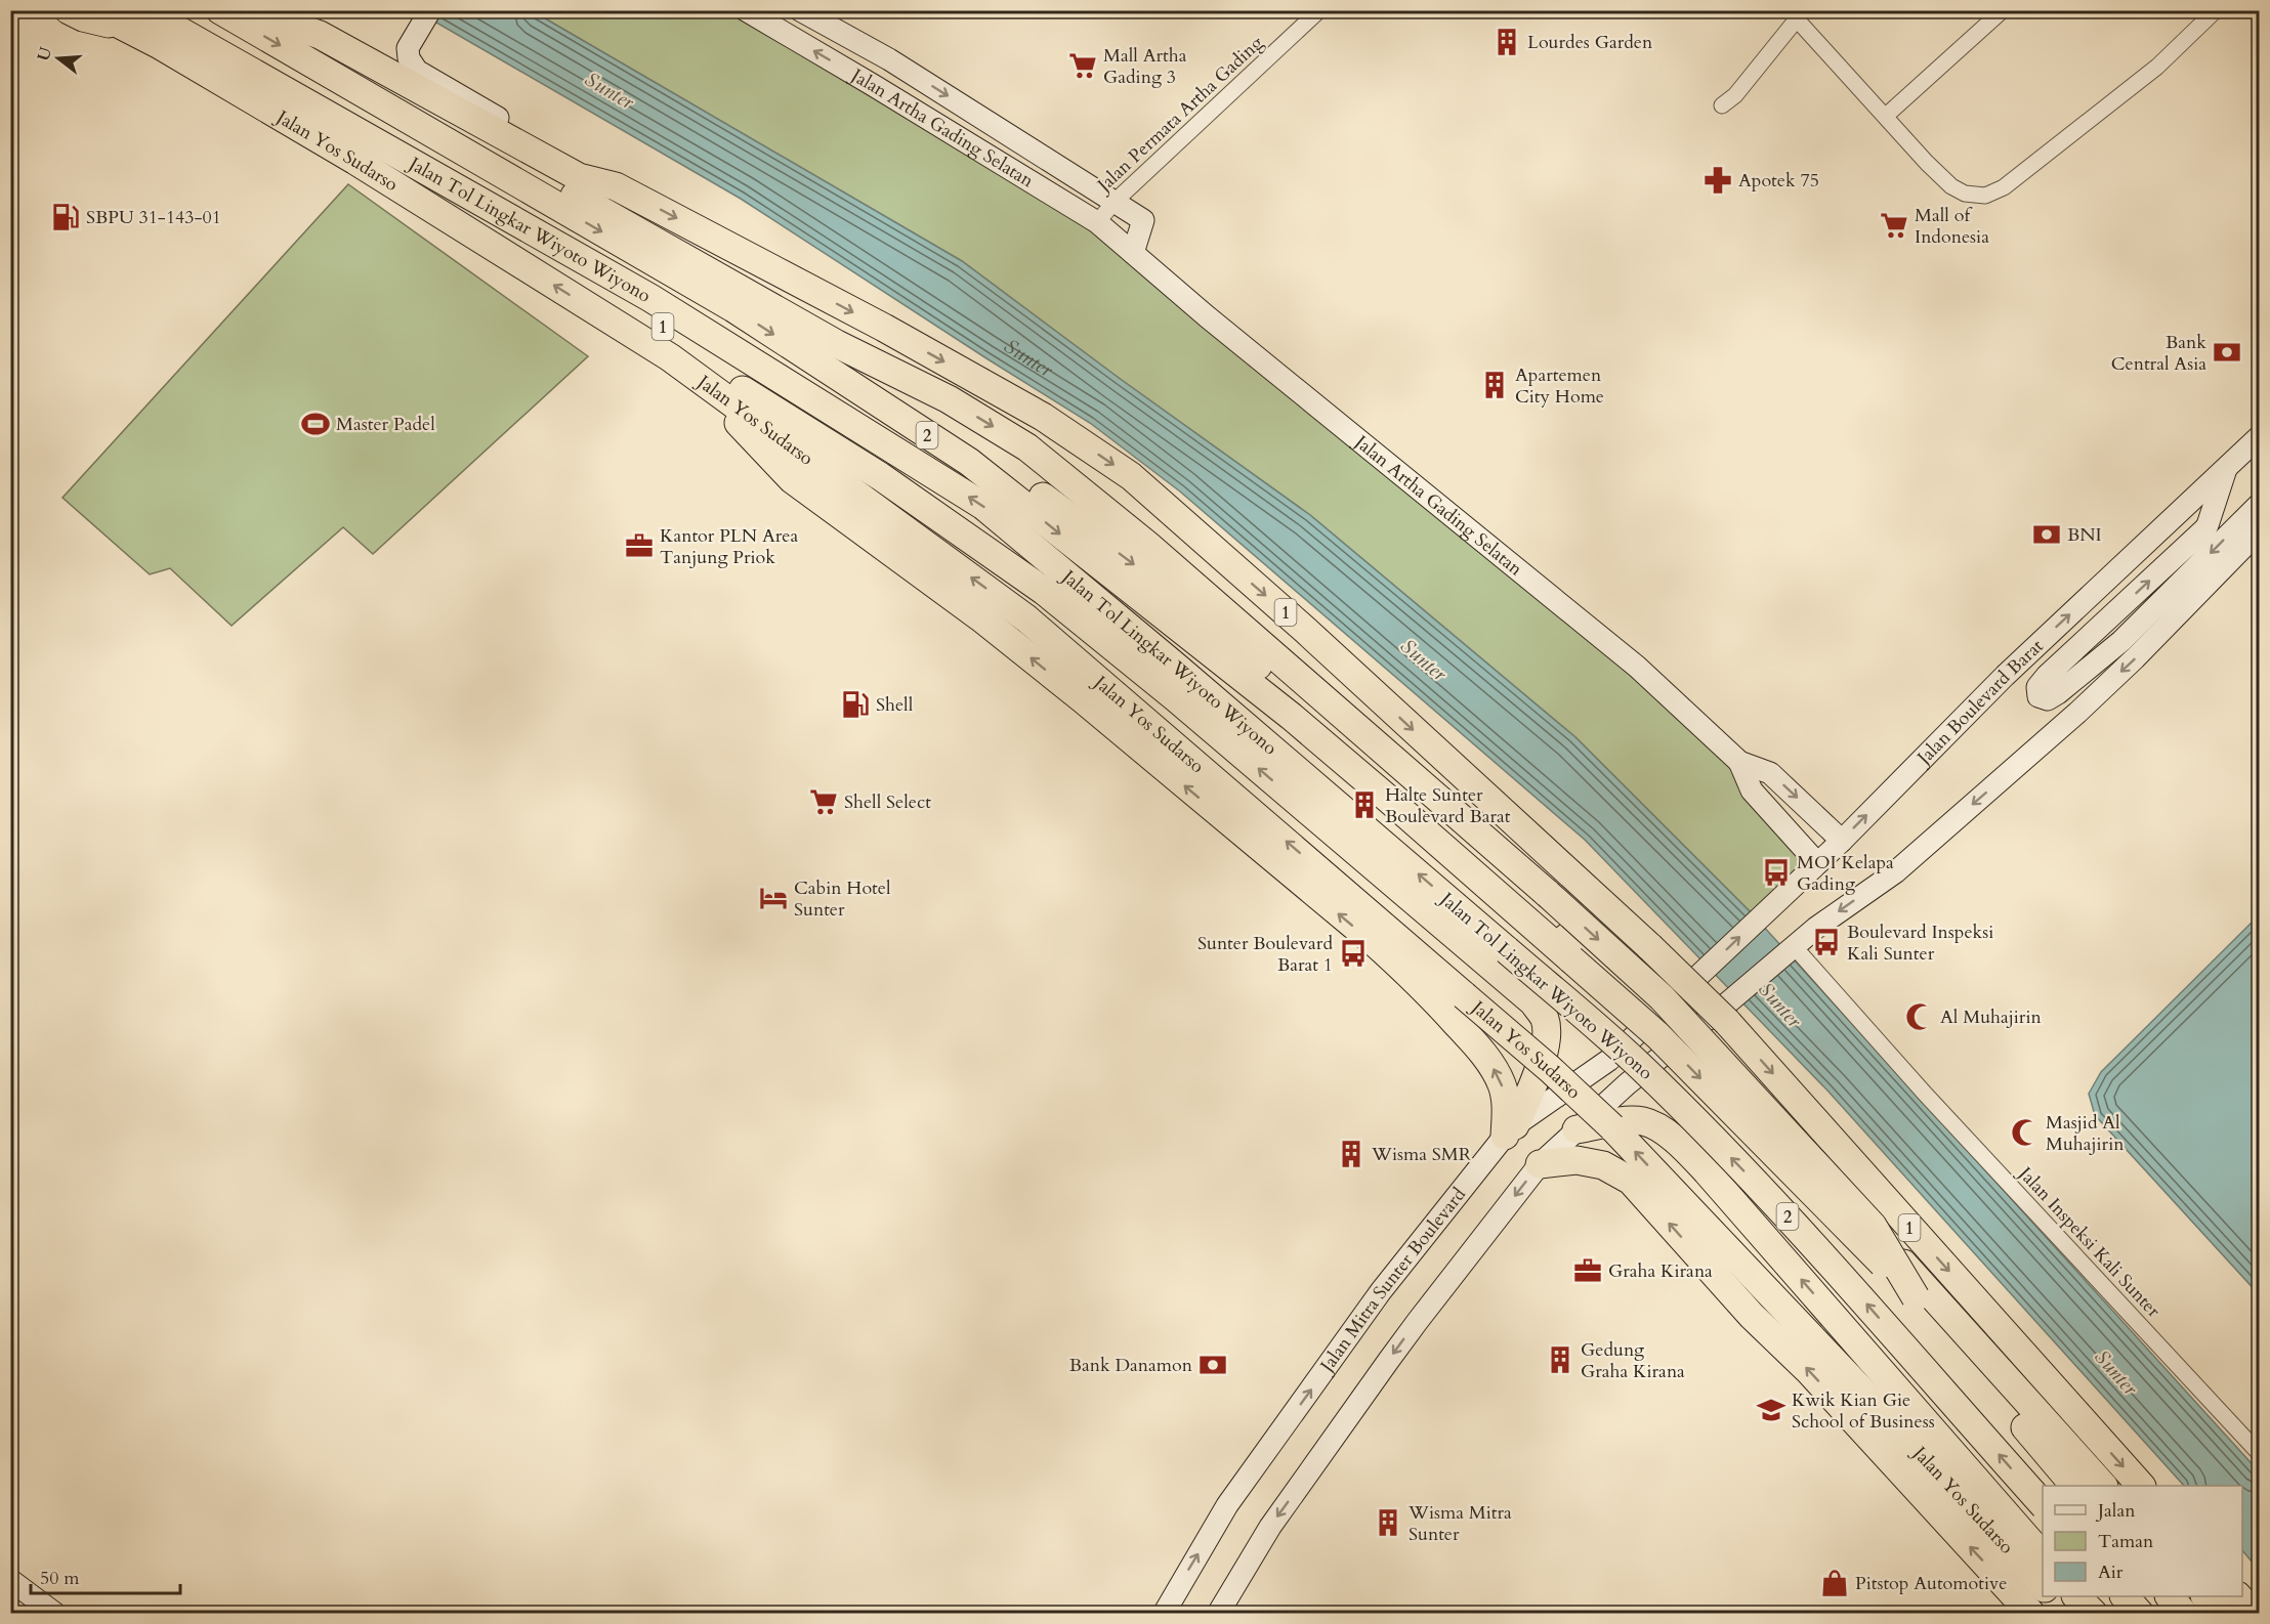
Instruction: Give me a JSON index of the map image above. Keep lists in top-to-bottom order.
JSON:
{
  "streets": {
    "highway": [
      "Jalan Yos Sudarso",
      "Jalan Tol Lingkar Wiyoto Wiyono",
      "1",
      "2"
    ],
    "main road": ["Jalan Artha Gading Selatan", "Jalan Boulevard Barat", "Jalan Mitra Sunter Boulevard"],
    "street": ["Jalan Permata Artha Gading", "Jalan Inspeksi Kali Sunter"]
  },
  "crossings": [
    ["Jalan Permata Artha Gading", "Jalan Artha Gading Selatan"],
    ["Jalan Artha Gading Selatan", "Jalan Boulevard Barat"],
    ["Jalan Yos Sudarso", "Jalan Tol Lingkar Wiyoto Wiyono"],
    ["Jalan Boulevard Barat", "Jalan Mitra Sunter Boulevard"]
  ],
  "water": ["Sunter"],
  "places": {
    "building": [
      "Lourdes Garden",
      "Apartemen City Home",
      "Halte Sunter Boulevard Barat",
      "Wisma SMR",
      "Gedung Graha Kirana",
      "Wisma Mitra Sunter"
    ],
    "supermarket": ["Mall Artha Gading 3", "Mall of Indonesia", "Shell Select"],
    "pharmacy": ["Apotek 75"],
    "fuel station": ["SBPU 31-143-01", "Shell"],
    "bank": ["Bank Central Asia", "BNI", "Bank Danamon"],
    "sports": ["Master Padel"],
    "office": ["Kantor PLN Area Tanjung Priok", "Graha Kirana"],
    "bus stop": ["MOI Kelapa Gading", "Boulevard Inspeksi Kali Sunter", "Sunter Boulevard Barat 1"],
    "hotel": ["Cabin Hotel Sunter"],
    "mosque": ["Al Muhajirin", "Masjid Al Muhajirin"],
    "school or university": ["Kwik Kian Gie School of Business"],
    "shop": ["Pitstop Automotive"]
  },
  "legend": ["Jalan", "Taman", "Air"],
  "scale_bar": "50 m",
  "north": "left"
}
